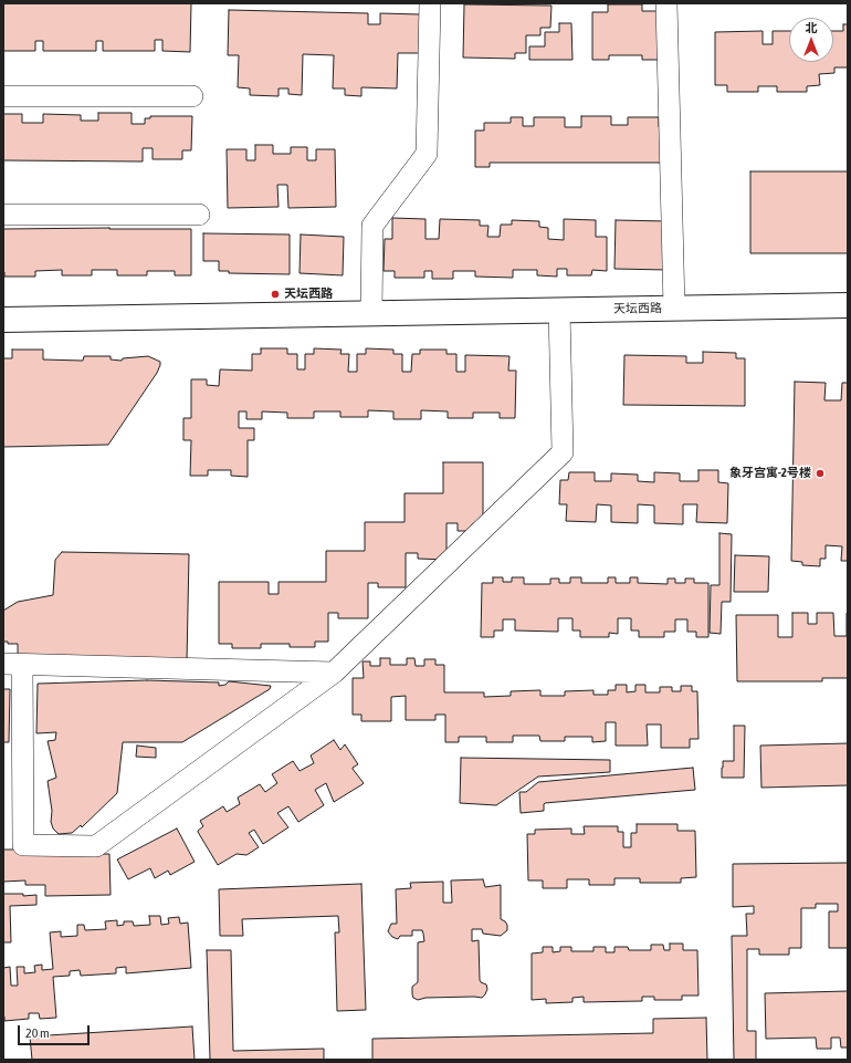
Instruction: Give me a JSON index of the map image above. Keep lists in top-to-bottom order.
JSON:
{
  "streets": {
    "street": ["天坛西路"]
  },
  "places": ["天坛西路", "象牙宫寓-2号楼"],
  "scale_bar": "20 m",
  "north": "top"
}
